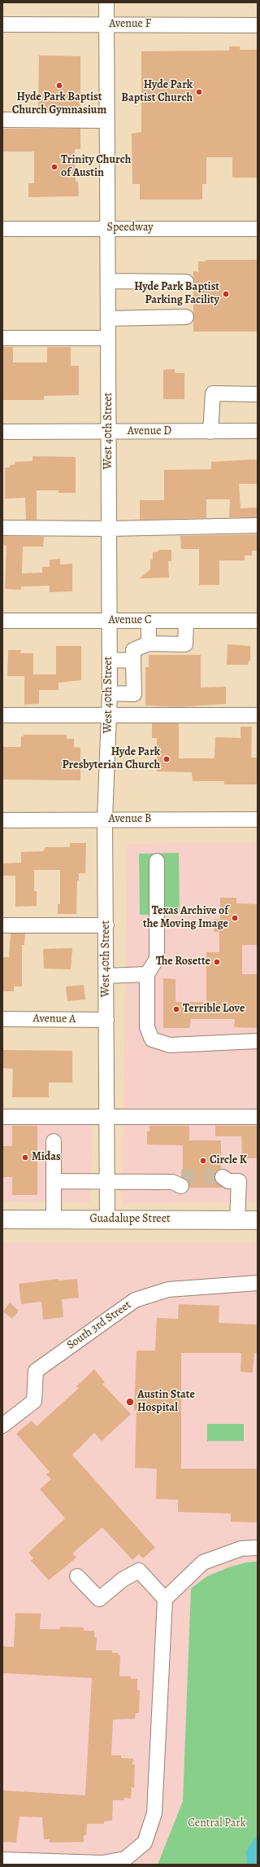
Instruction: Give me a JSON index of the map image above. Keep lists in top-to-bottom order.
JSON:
{
  "streets": {
    "main road": ["Guadalupe Street"],
    "street": [
      "Avenue F",
      "Speedway",
      "West 40th Street",
      "Avenue D",
      "Avenue C",
      "Avenue B",
      "Avenue A",
      "South 3rd Street"
    ]
  },
  "crossings": [
    ["Avenue F", "West 40th Street"],
    ["Speedway", "West 40th Street"],
    ["West 40th Street", "Avenue D"],
    ["West 40th Street", "Avenue C"],
    ["West 40th Street", "Avenue B"],
    ["West 40th Street", "Avenue A"],
    ["West 40th Street", "Guadalupe Street"]
  ],
  "parks": ["Central Park"],
  "places": [
    "Hyde Park Baptist Church Gymnasium",
    "Hyde Park Baptist Church",
    "Trinity Church of Austin",
    "Hyde Park Baptist Parking Facility",
    "Hyde Park Presbyterian Church",
    "Texas Archive of the Moving Image",
    "The Rosette",
    "Terrible Love",
    "Midas",
    "Circle K",
    "Austin State Hospital"
  ]
}
